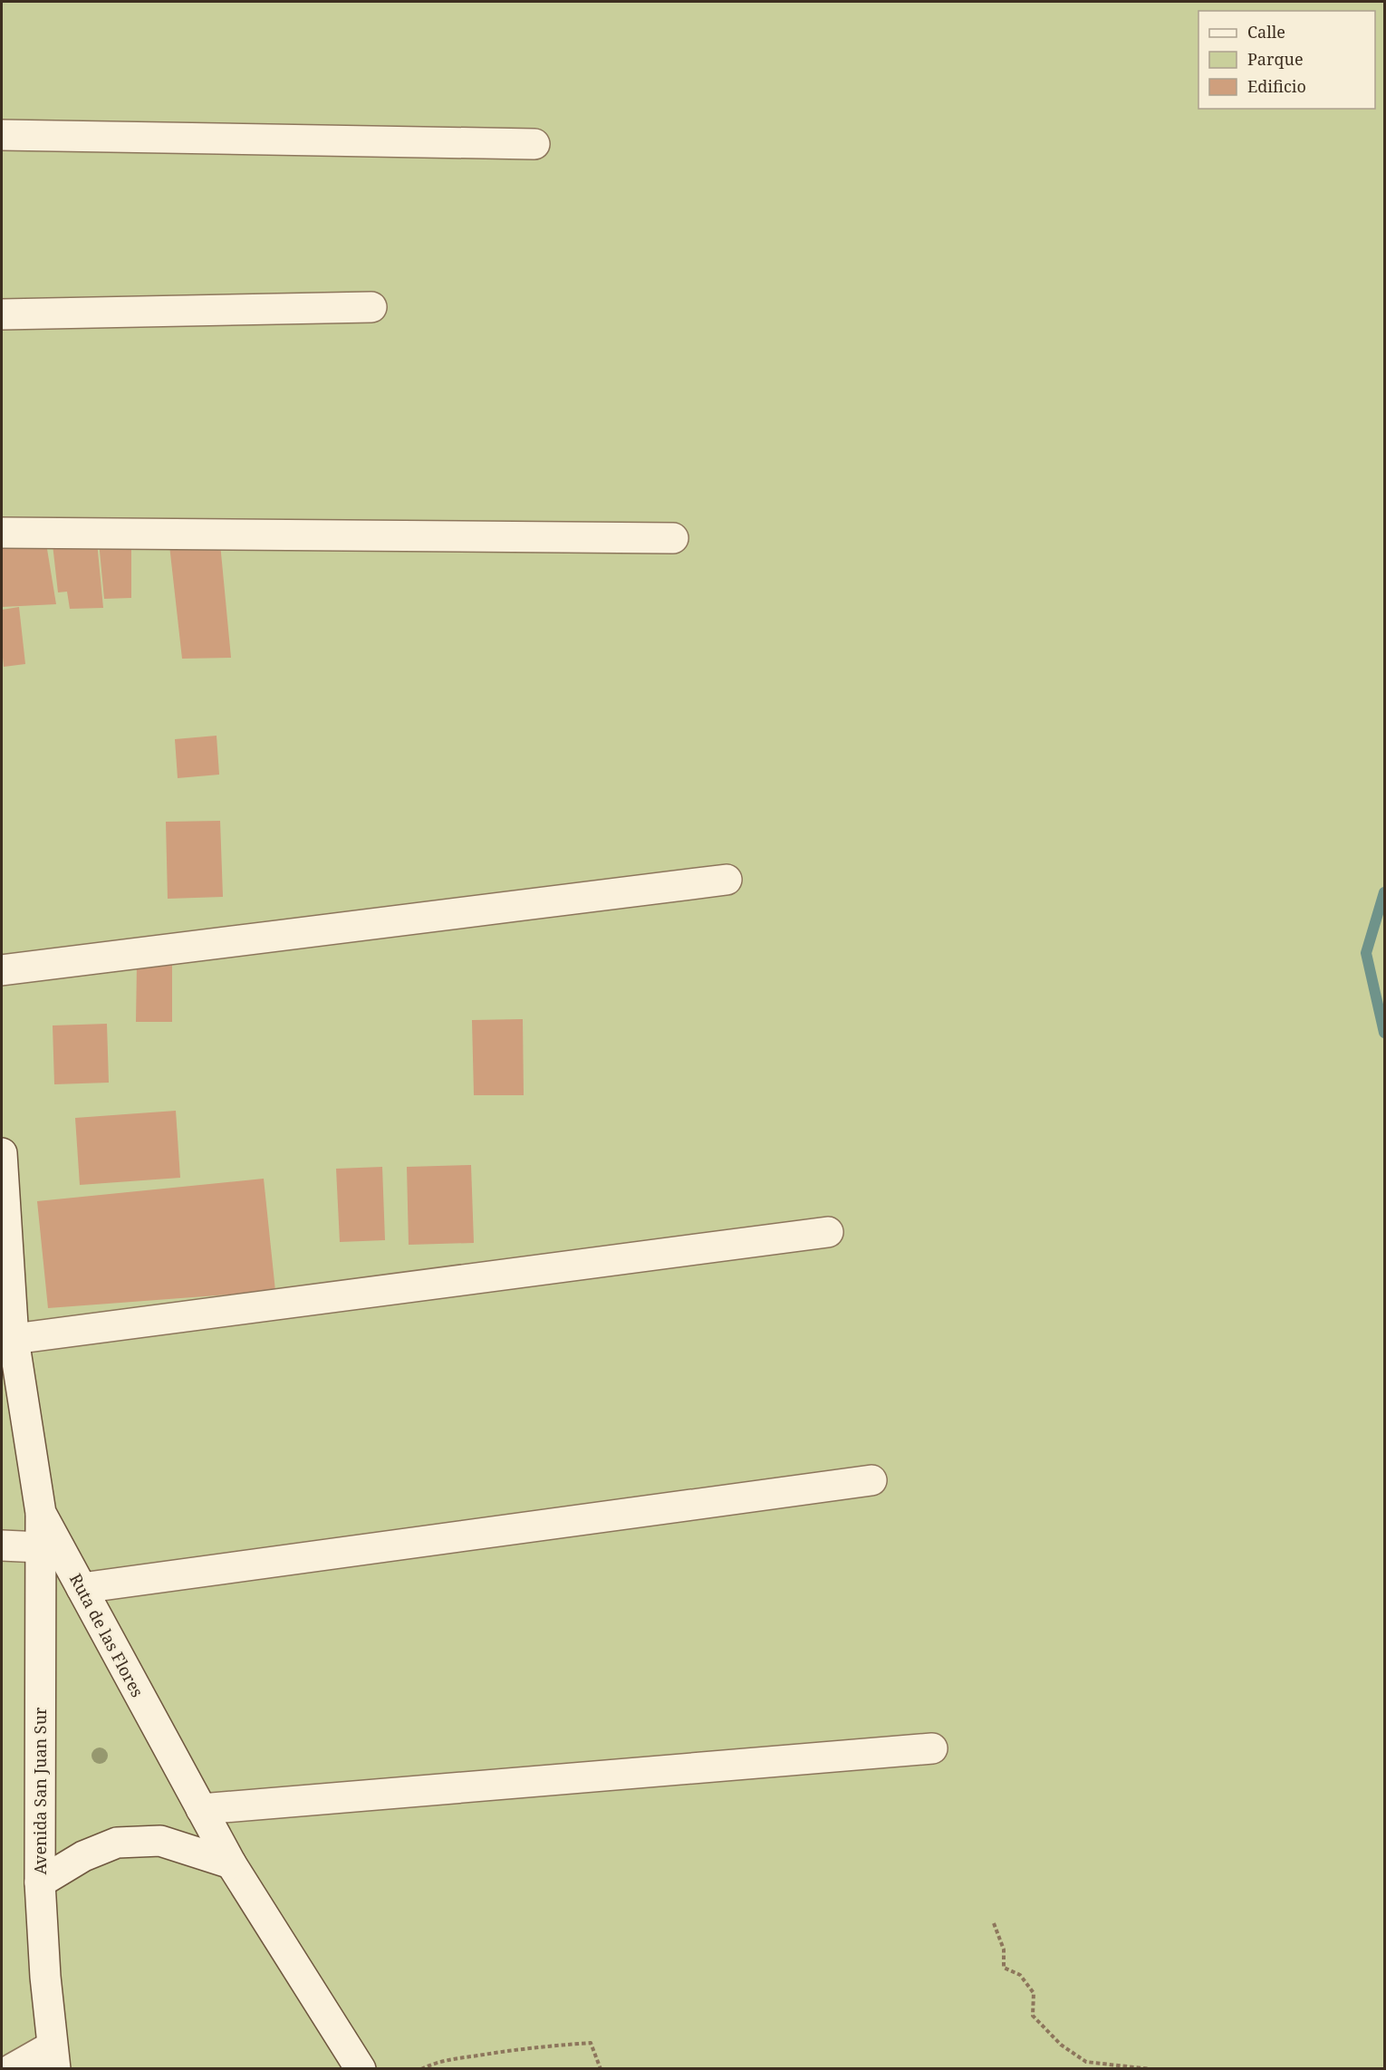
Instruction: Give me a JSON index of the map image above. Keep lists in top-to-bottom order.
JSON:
{
  "streets": {
    "street": ["Ruta de las Flores", "Avenida San Juan Sur"]
  },
  "crossings": [
    ["Ruta de las Flores", "Avenida San Juan Sur"]
  ],
  "legend": ["Calle", "Parque", "Edificio"]
}
